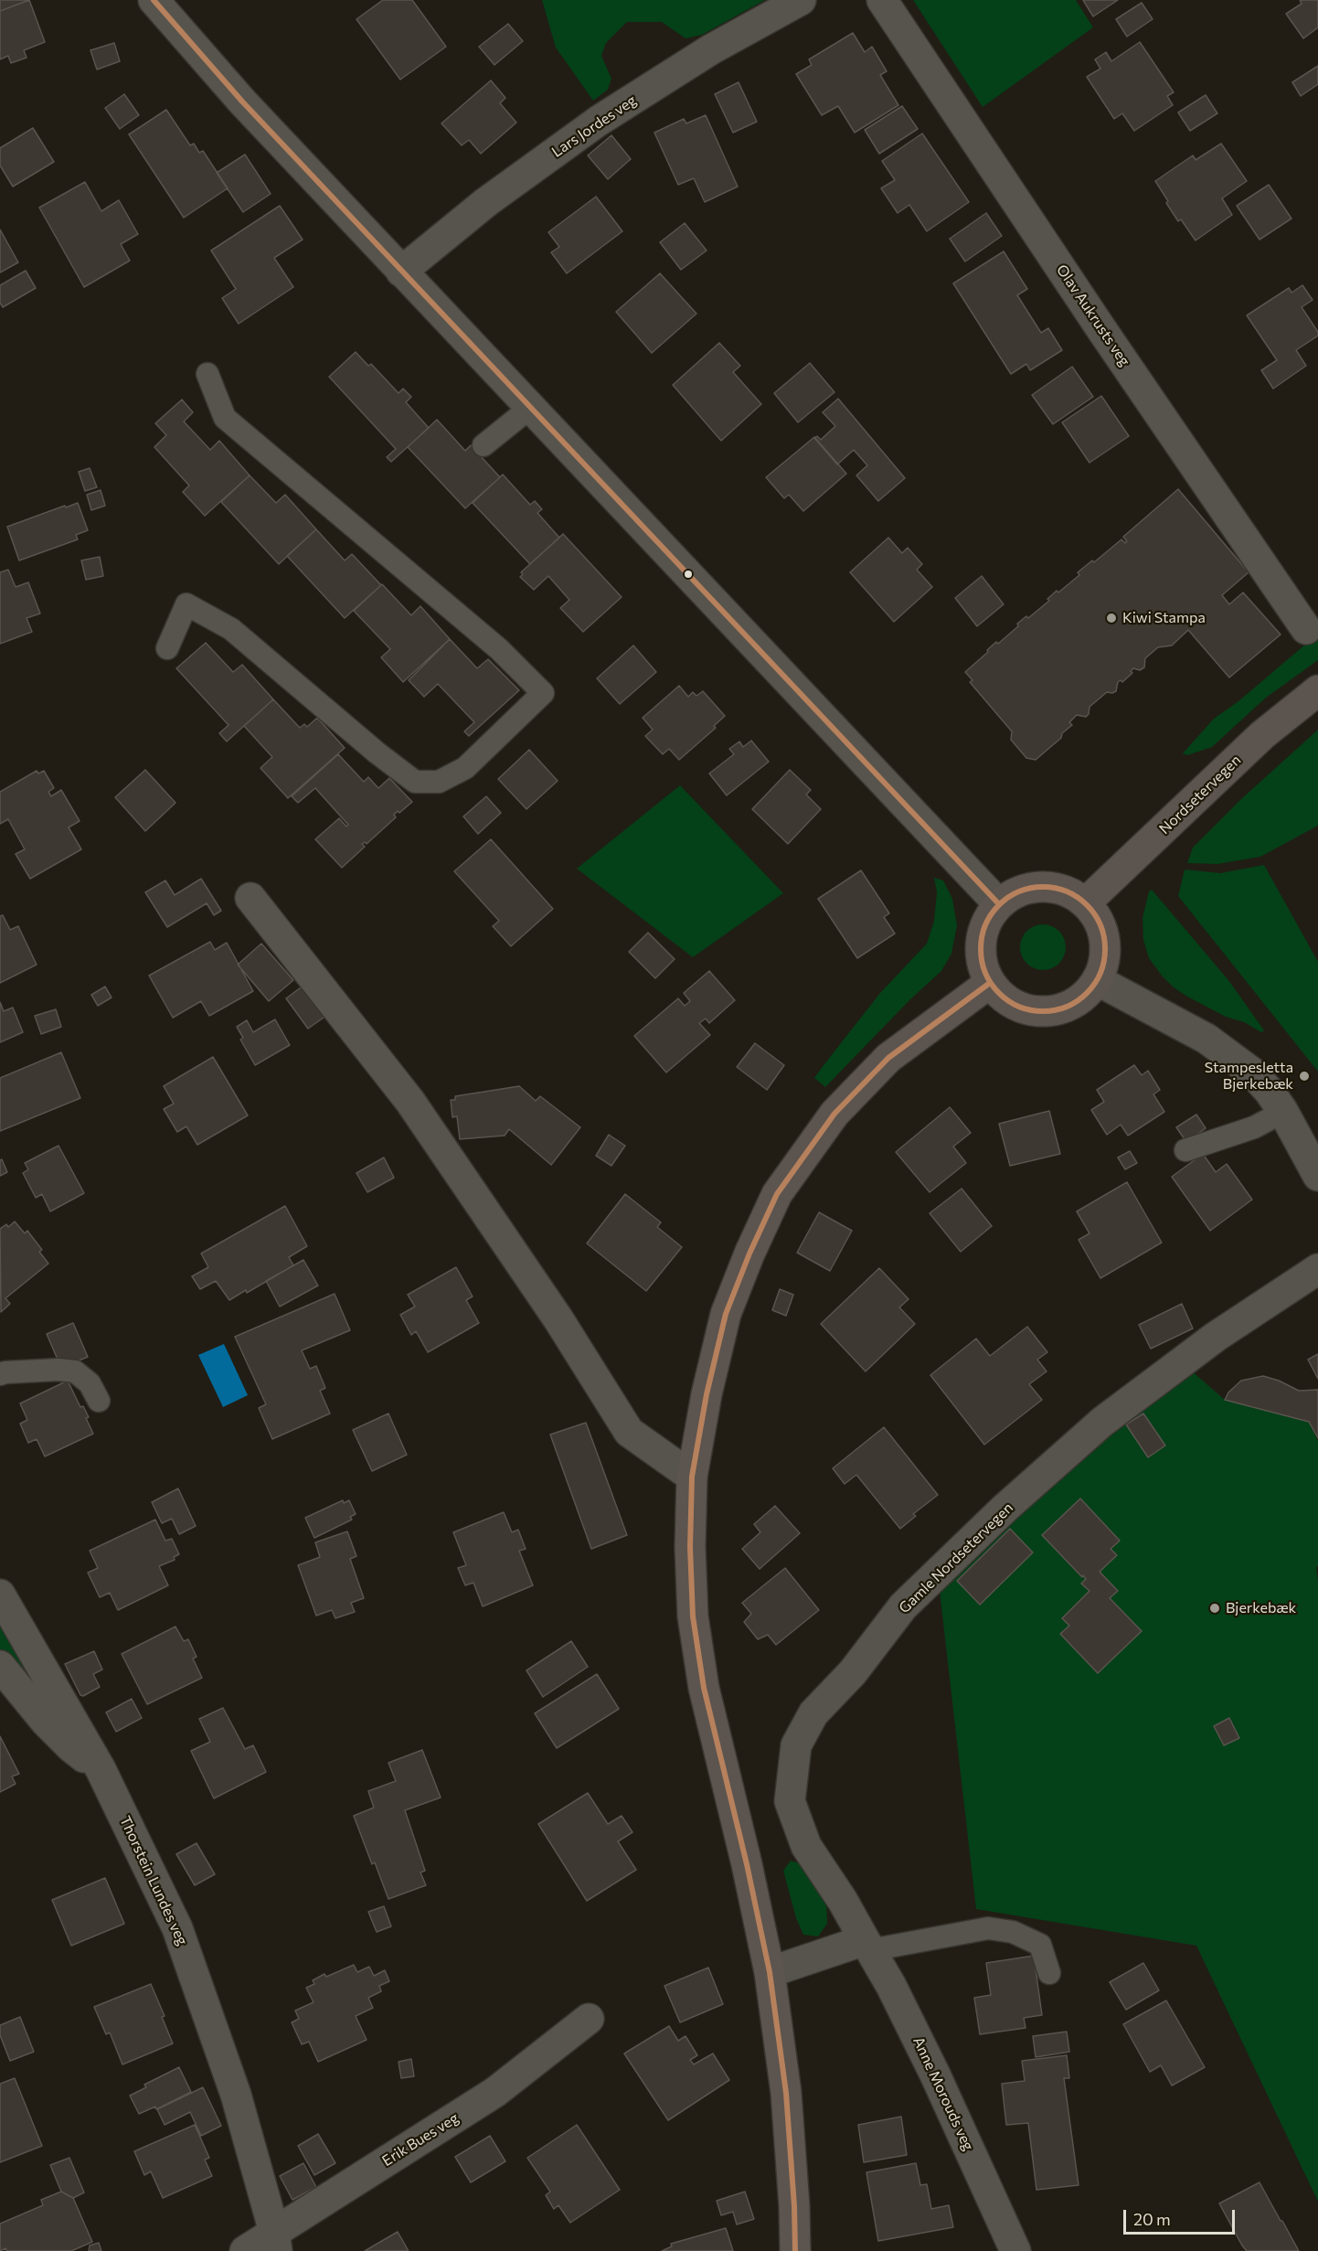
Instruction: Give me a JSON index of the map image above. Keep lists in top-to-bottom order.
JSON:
{
  "streets": {
    "main road": ["Nordsetervegen"],
    "street": [
      "Lars Jordes veg",
      "Olav Aukrusts veg",
      "Gamle Nordsetervegen",
      "Thorstein Lundes veg",
      "Anne Morouds veg",
      "Erik Bues veg"
    ]
  },
  "crossings": [
    ["Gamle Nordsetervegen", "Anne Morouds veg"],
    ["Thorstein Lundes veg", "Erik Bues veg"]
  ],
  "places": ["Kiwi Stampa", "Stampesletta Bjerkebæk", "Bjerkebæk"],
  "scale_bar": "20 m"
}
